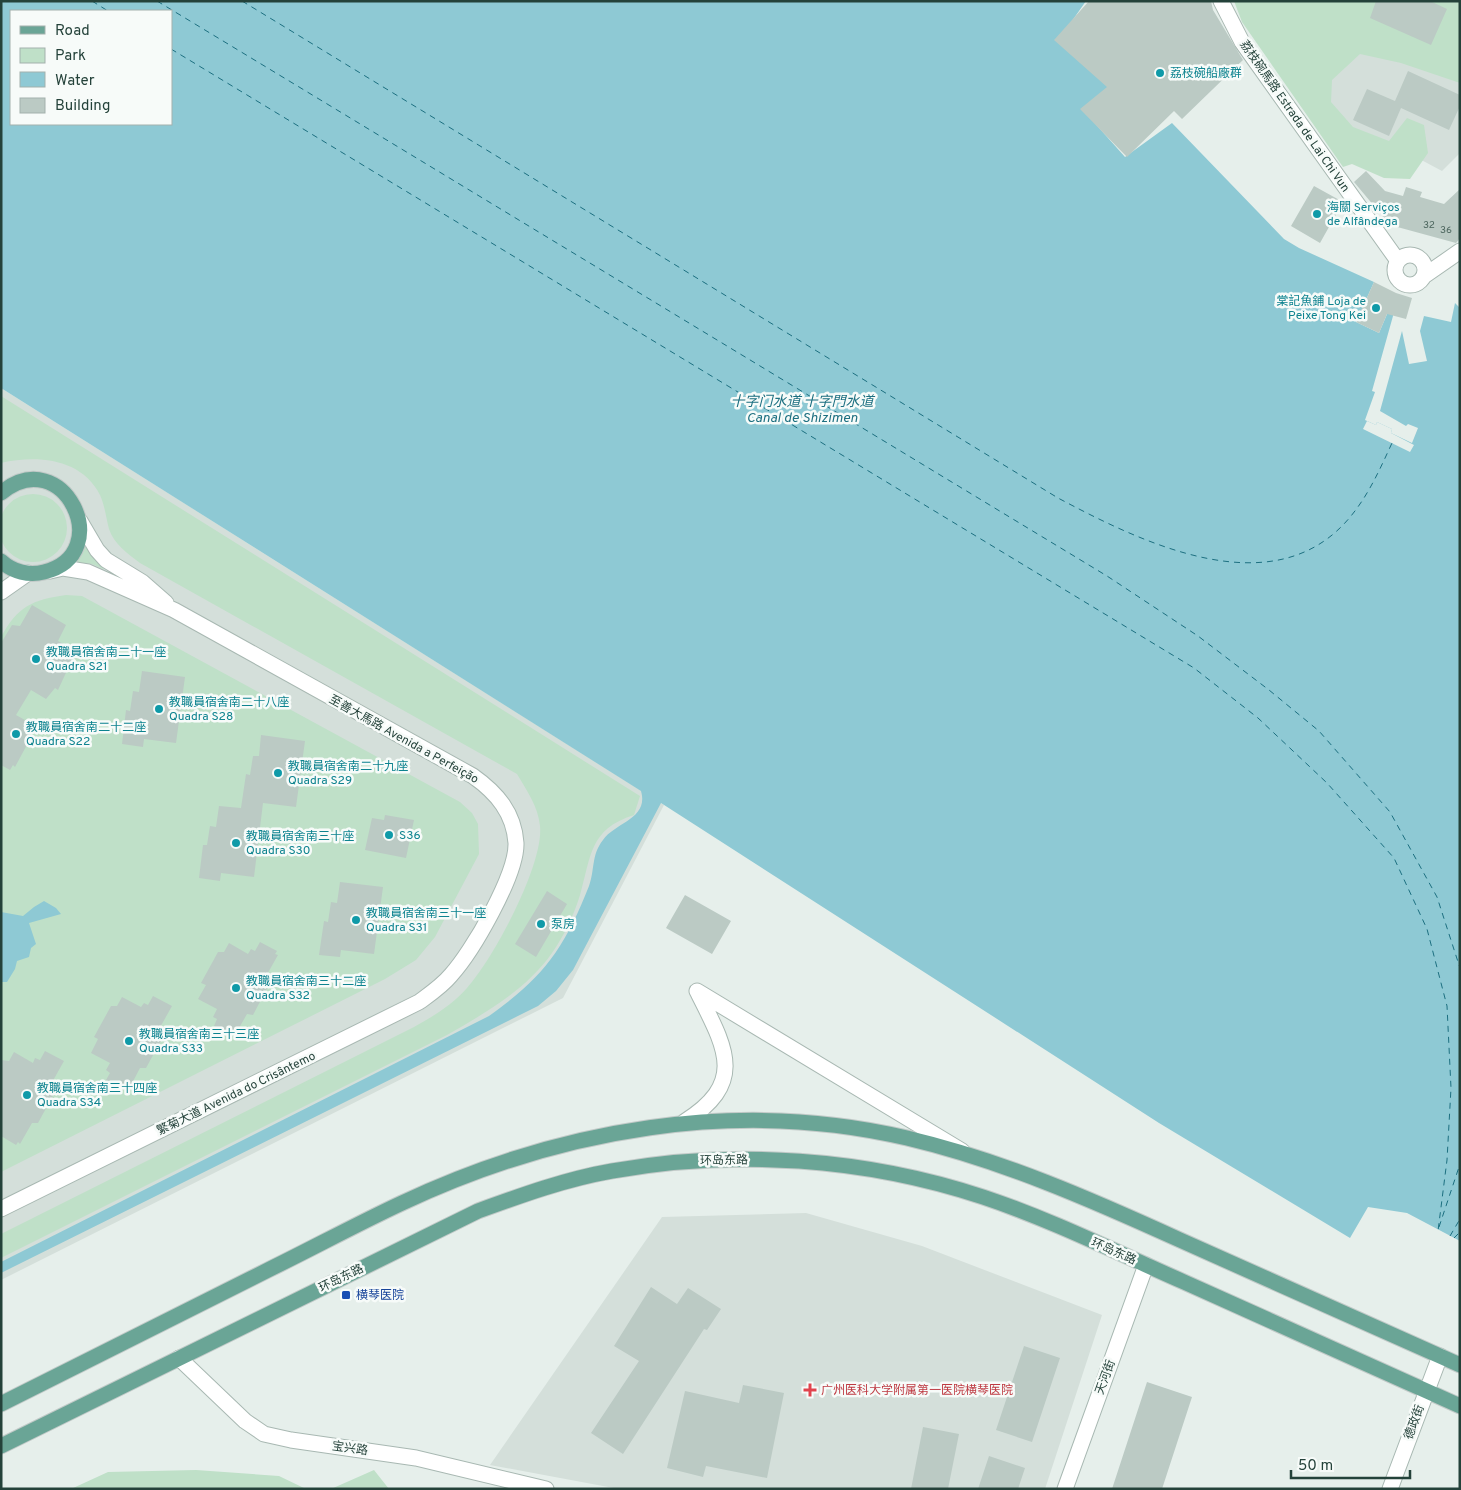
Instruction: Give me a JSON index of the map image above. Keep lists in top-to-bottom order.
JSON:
{
  "streets": {
    "main road": ["环岛东路"],
    "street": [
      "荔枝碗馬路 Estrada de Lai Chi Vun",
      "至善大馬路 Avenida a Perfeição",
      "繁菊大道 Avenida do Crisântemo",
      "天河街",
      "德政街",
      "宝兴路"
    ]
  },
  "crossings": [
    ["至善大馬路 Avenida a Perfeição", "繁菊大道 Avenida do Crisântemo"],
    ["环岛东路", "天河街"],
    ["环岛东路", "德政街"],
    ["环岛东路", "宝兴路"]
  ],
  "water": ["十字门水道 十字門水道 Canal de Shizimen"],
  "places": {
    "other": [
      "荔枝碗船廠群",
      "海關 Serviços de Alfândega",
      "棠記魚鋪 Loja de Peixe Tong Kei",
      "教職員宿舍南二十一座 Quadra S21",
      "教職員宿舍南二十八座 Quadra S28",
      "教職員宿舍南二十二座 Quadra S22",
      "教職員宿舍南二十九座 Quadra S29",
      "S36",
      "教職員宿舍南三十座 Quadra S30",
      "教職員宿舍南三十一座 Quadra S31",
      "泵房",
      "教職員宿舍南三十二座 Quadra S32",
      "教職員宿舍南三十三座 Quadra S33",
      "教職員宿舍南三十四座 Quadra S34"
    ],
    "transit": ["横琴医院"],
    "health": ["广州医科大学附属第一医院横琴医院"]
  },
  "house_numbers": ["32", "36"],
  "legend": [
    "Road",
    "Park",
    "Water",
    "Building"
  ],
  "scale_bar": "50 m"
}
